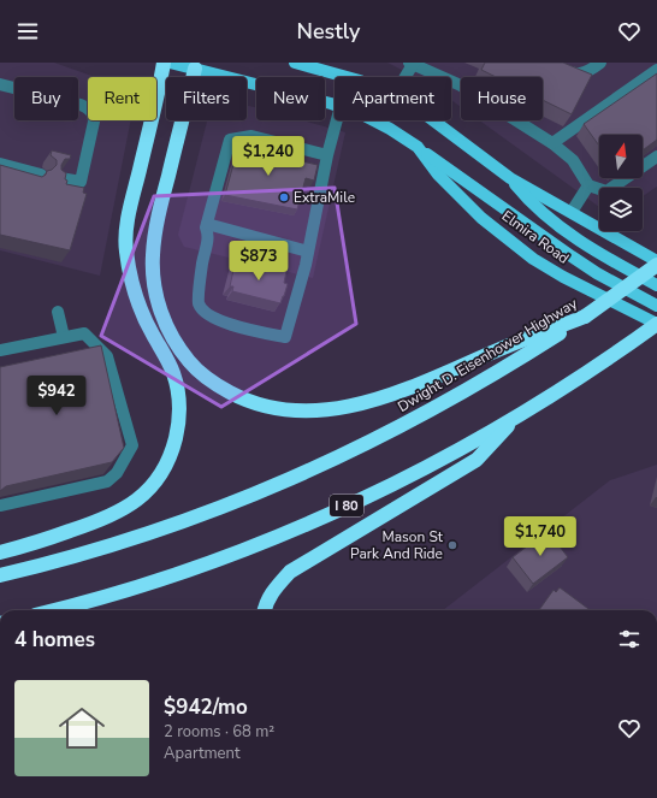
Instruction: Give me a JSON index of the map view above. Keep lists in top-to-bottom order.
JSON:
{
  "streets": {
    "highway": ["Dwight D. Eisenhower Highway", "I 80"],
    "main road": ["Elmira Road"]
  },
  "crossings": [
    ["Elmira Road", "Dwight D. Eisenhower Highway"],
    ["Elmira Road", "I 80"]
  ],
  "places": ["ExtraMile", "Mason St Park And Ride"],
  "north": "top",
  "page": {
    "header": "Nestly",
    "chip": [
      "Buy",
      "Rent",
      "Filters",
      "New",
      "Apartment",
      "House"
    ],
    "price": [
      "$1,240",
      "$873",
      "$942",
      "$1,740"
    ],
    "heading": "4 homes",
    "list": [
      {
        "name": "$942/mo",
        "note": "2 rooms · 68 m² · Apartment"
      }
    ]
  }
}
